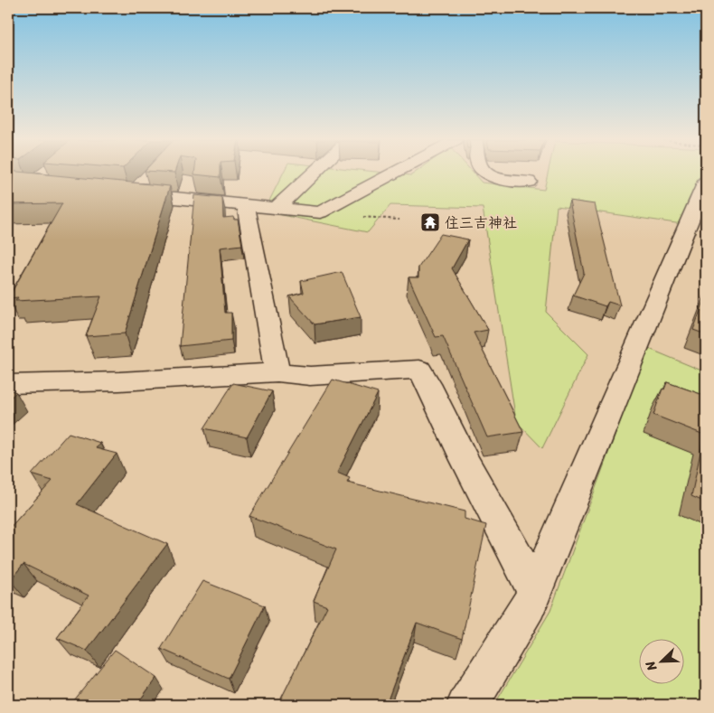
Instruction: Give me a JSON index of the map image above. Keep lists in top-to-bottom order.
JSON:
{
  "places": {
    "temple": ["住三吉神社"]
  },
  "north": "bottom left"
}
